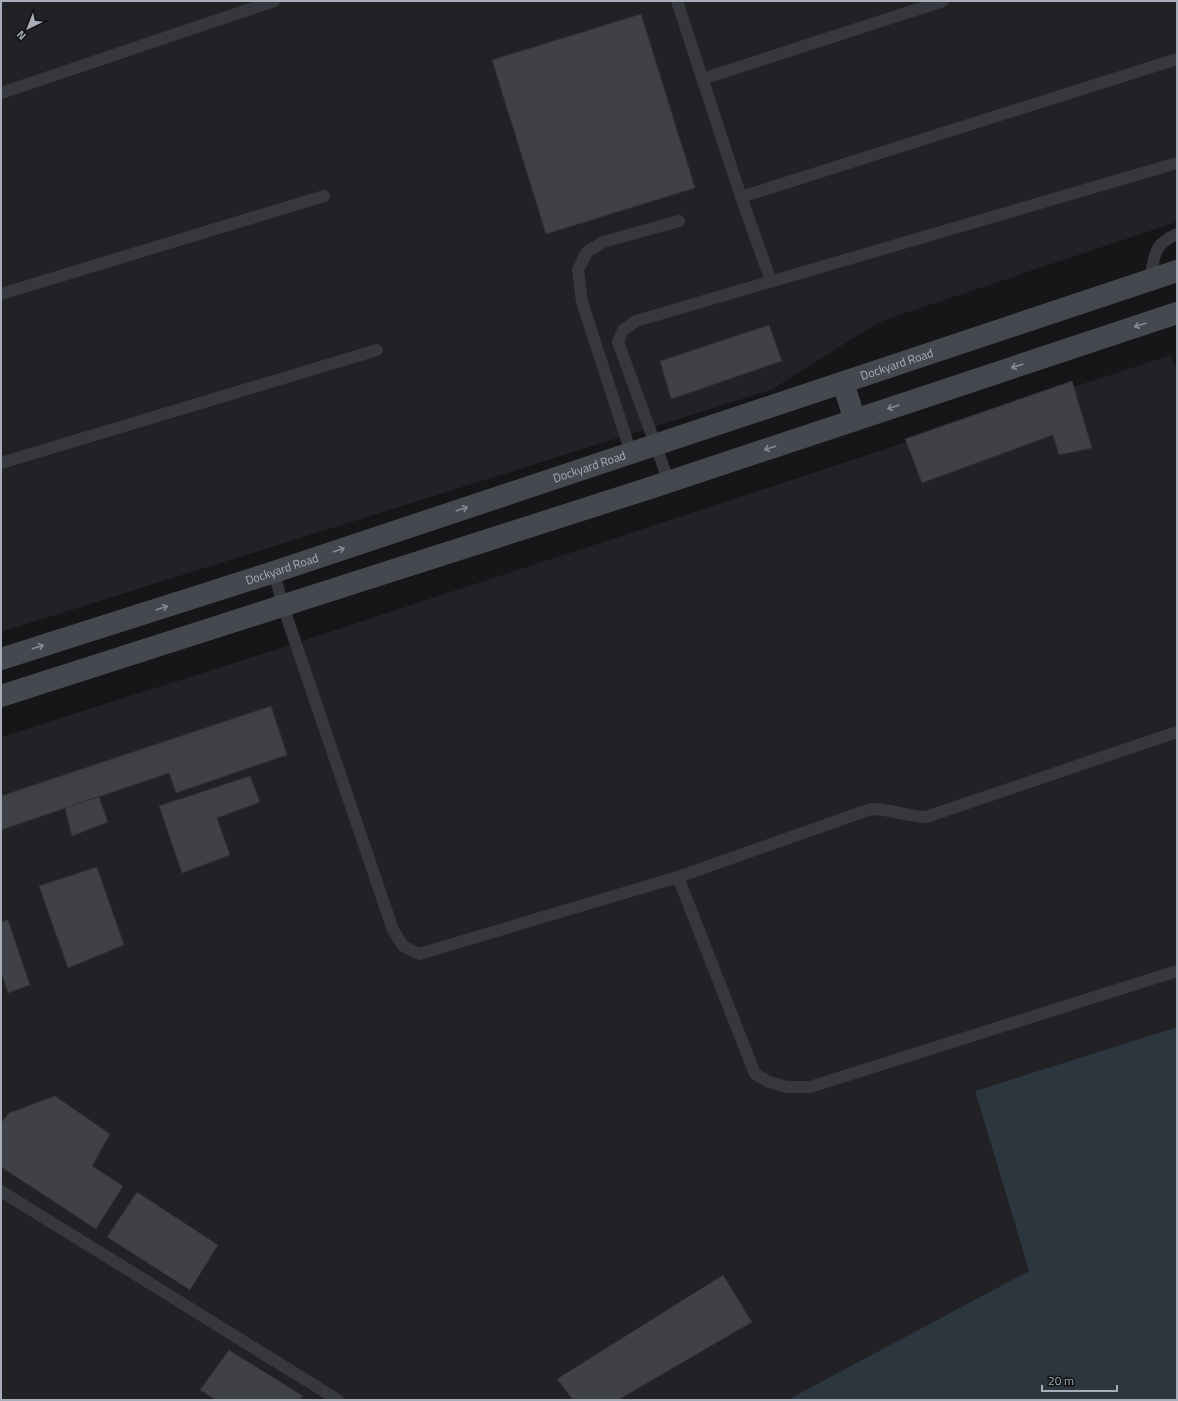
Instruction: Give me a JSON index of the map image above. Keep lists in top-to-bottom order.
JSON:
{
  "streets": {
    "street": ["Dockyard Road"]
  },
  "scale_bar": "20 m",
  "north": "bottom left"
}
